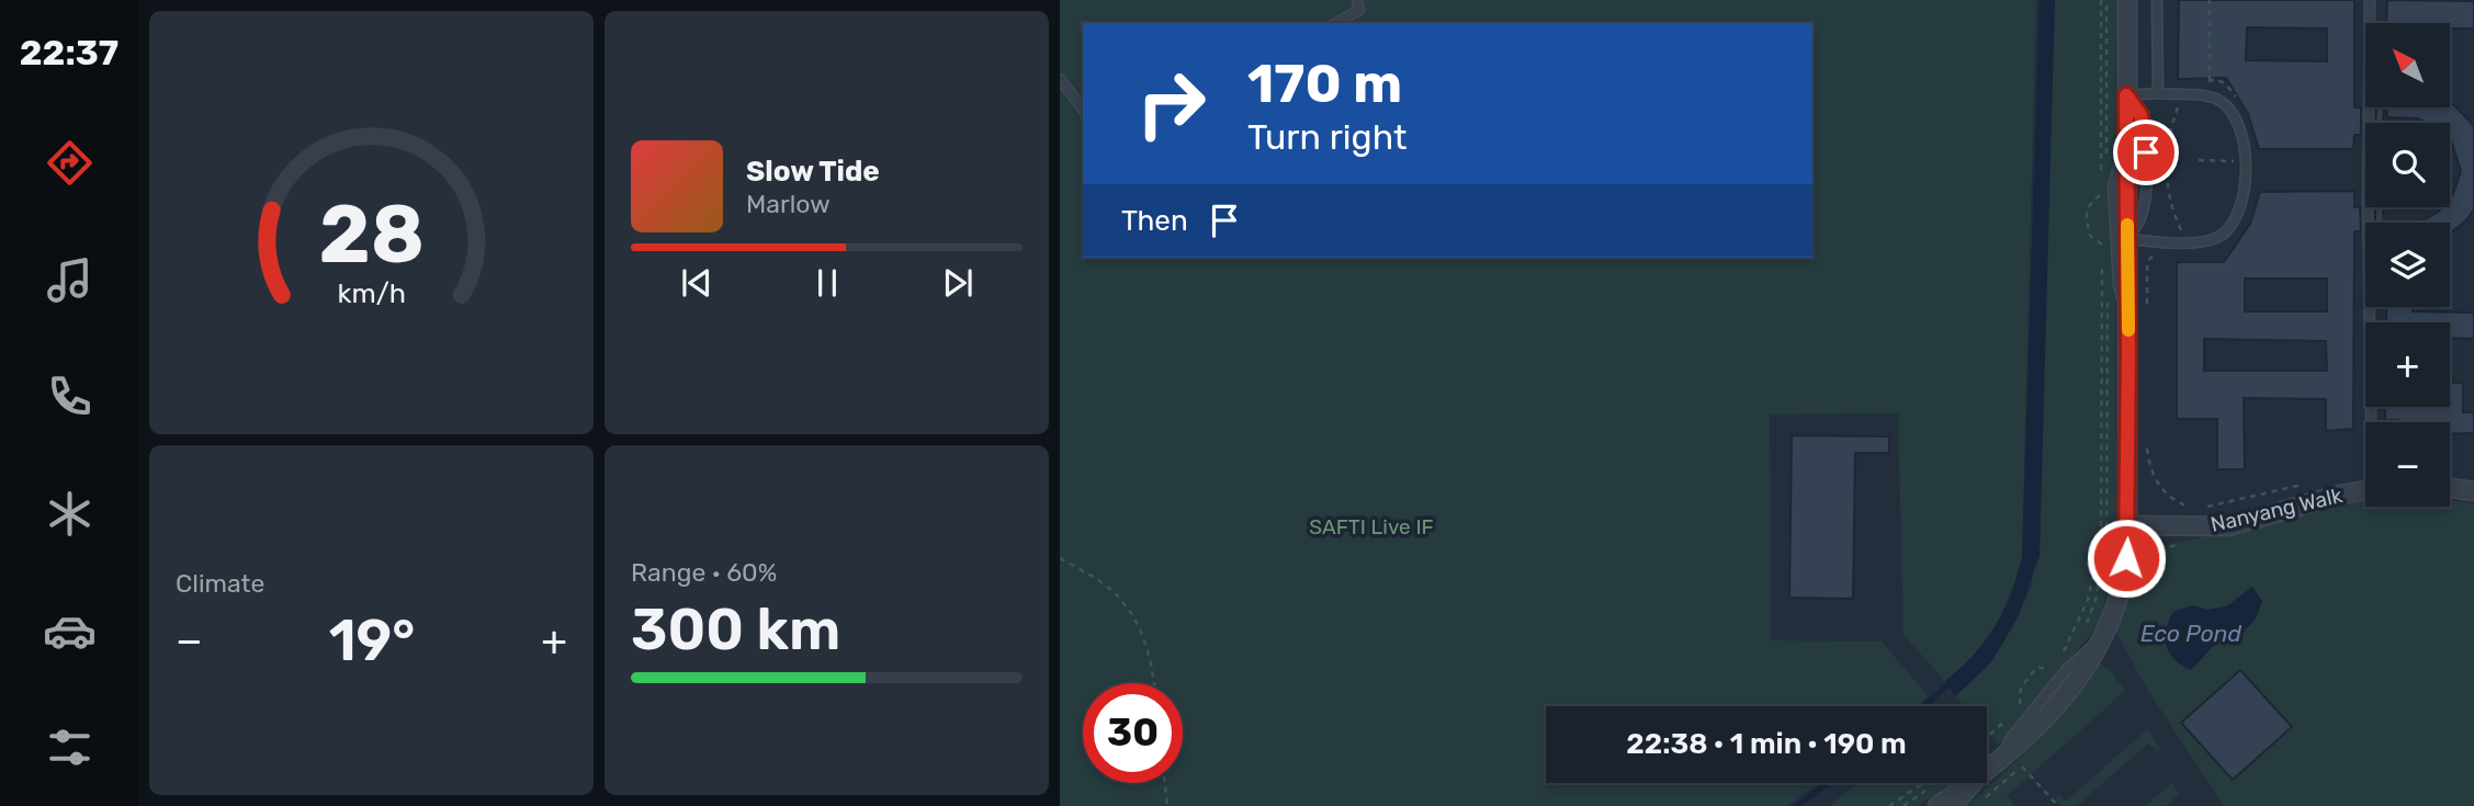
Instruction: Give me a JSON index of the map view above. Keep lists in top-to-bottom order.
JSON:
{
  "streets": {
    "street": ["Nanyang Walk"]
  },
  "water": ["Eco Pond"],
  "parks": ["SAFTI Live IF"],
  "north": "top left",
  "page": {
    "tabs": "22:37",
    "map_buttons": ["+", "−"],
    "turn": ["170 m", "Turn right"],
    "song": ["Slow Tide", "Marlow"],
    "then": "Then",
    "tile": [
      "Climate",
      ["Range · 60%", "300 km"]
    ],
    "heat": ["−", "19°", "+"],
    "limit": "30",
    "trip": "22:38 · 1 min · 190 m",
    "gauge": ["28", "km/h"]
  }
}
